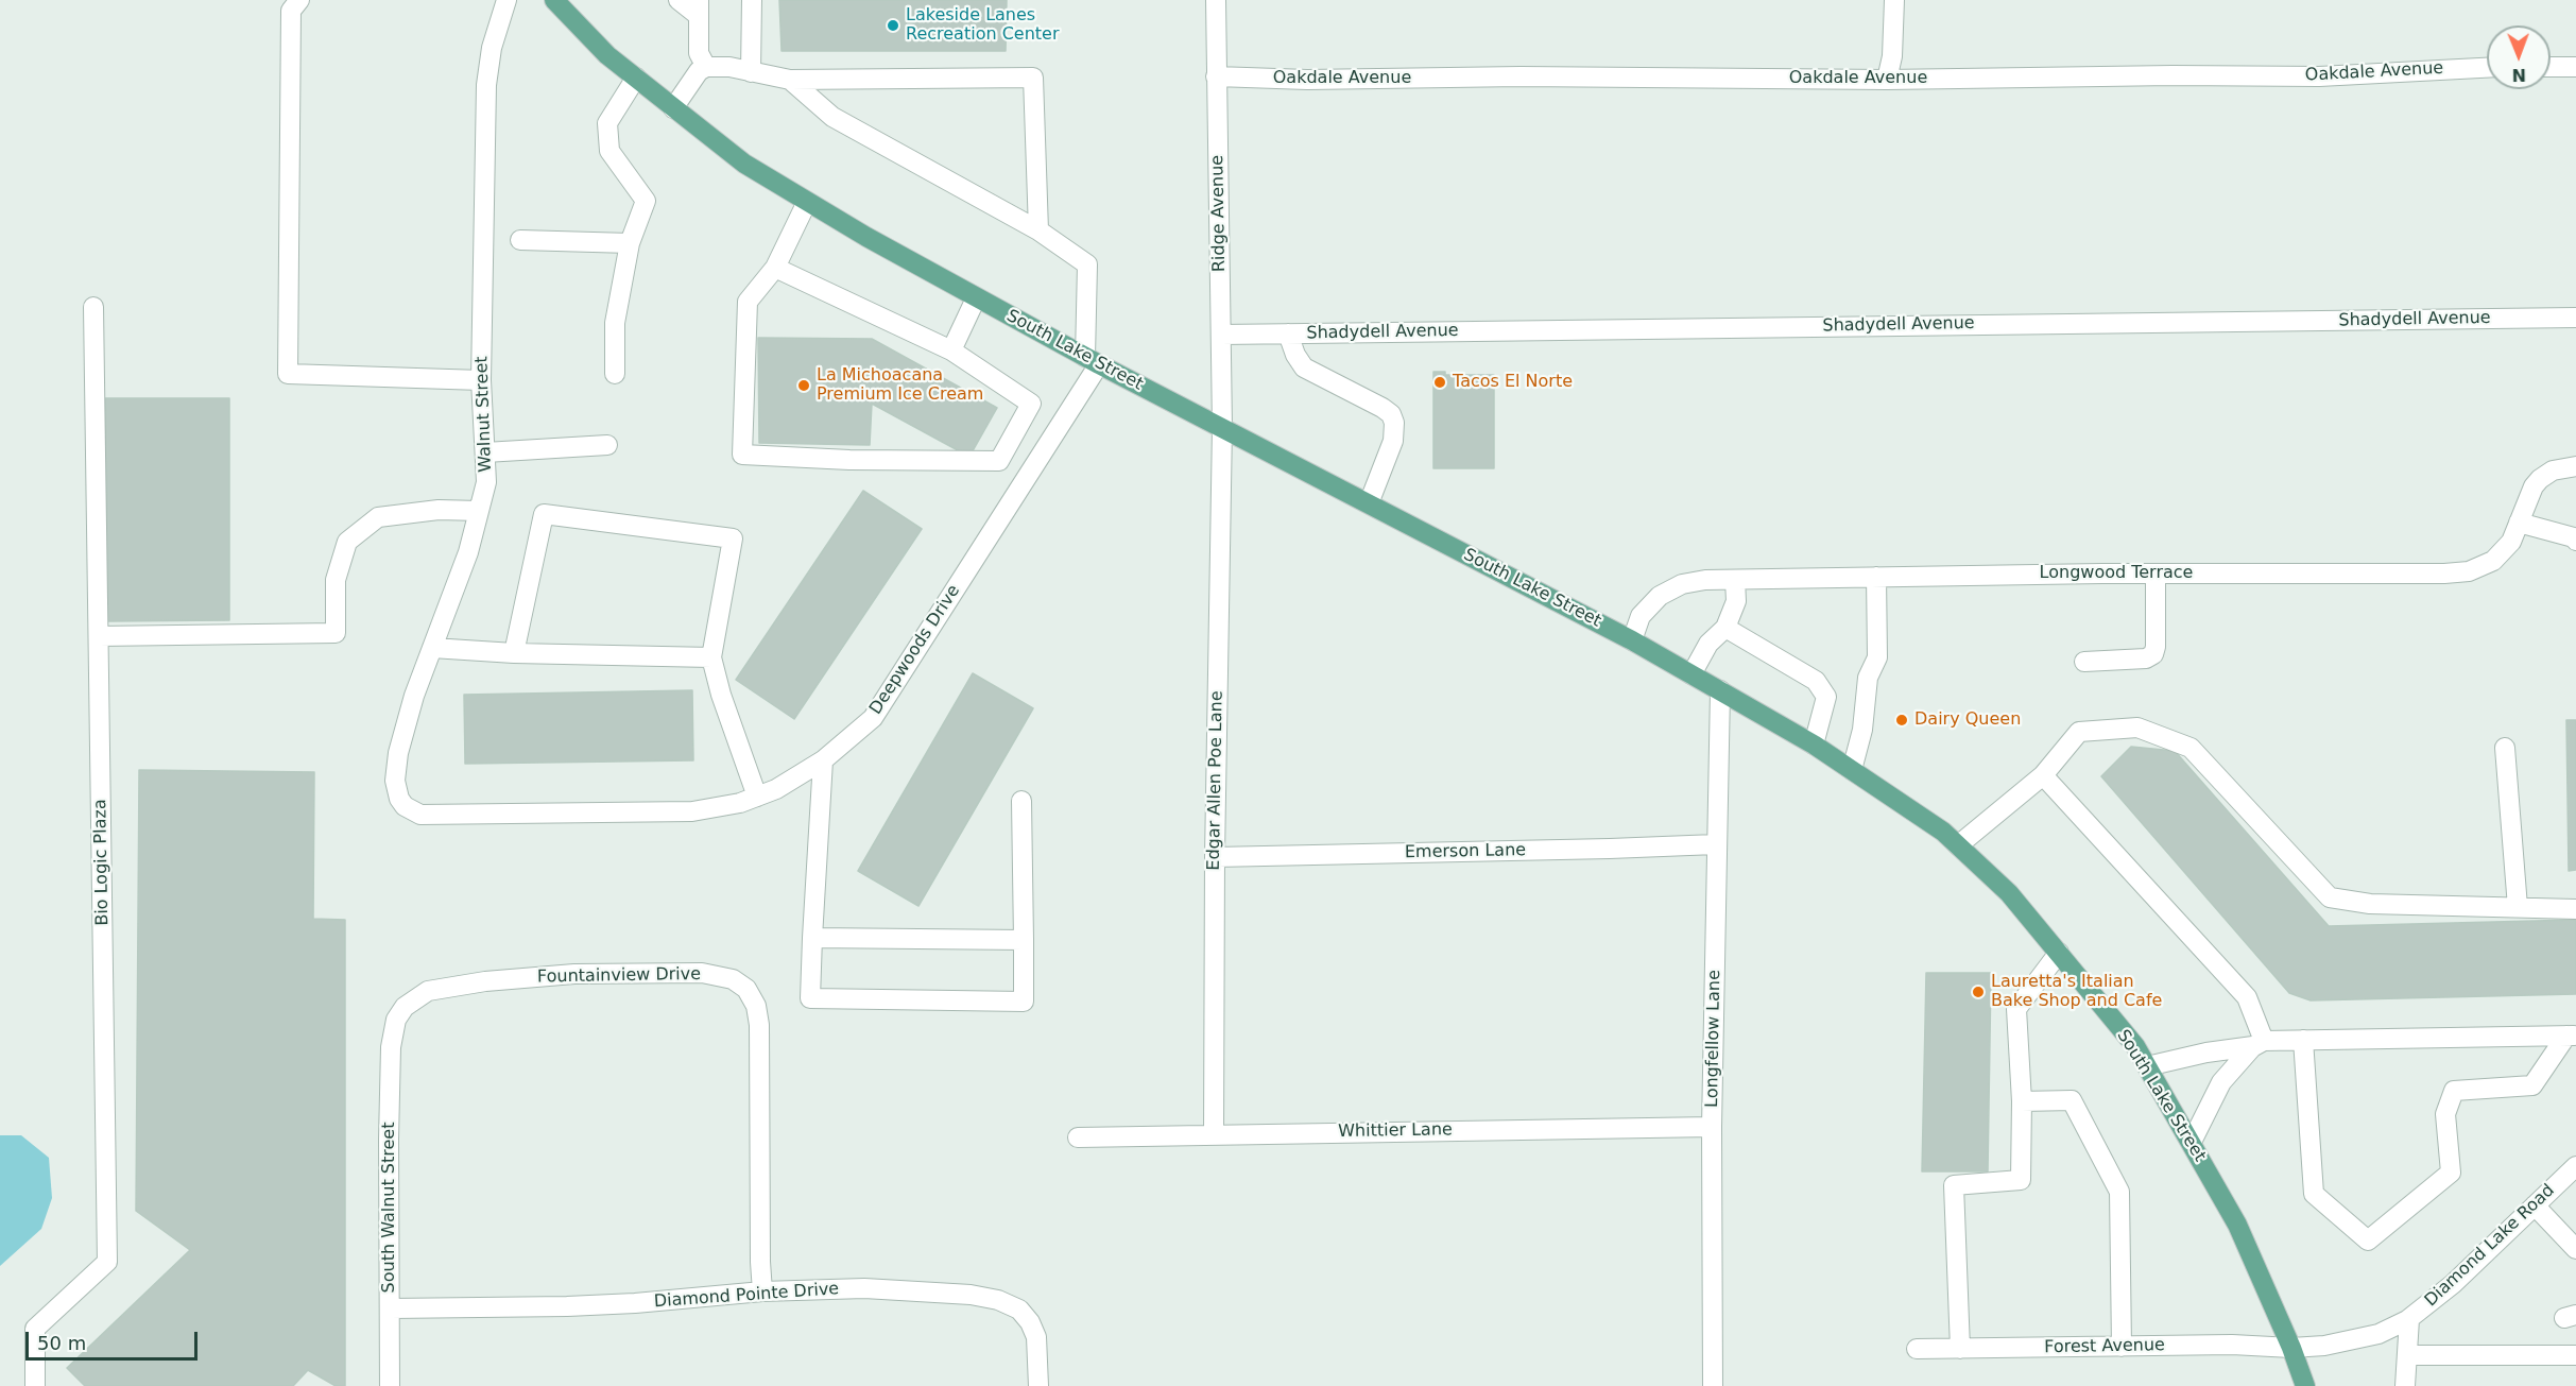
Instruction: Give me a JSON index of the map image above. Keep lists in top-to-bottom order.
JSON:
{
  "streets": {
    "main road": ["South Lake Street"],
    "street": [
      "Oakdale Avenue",
      "Ridge Avenue",
      "Shadydell Avenue",
      "Walnut Street",
      "Longwood Terrace",
      "Deepwoods Drive",
      "Edgar Allen Poe Lane",
      "Emerson Lane",
      "Bio Logic Plaza",
      "Fountainview Drive",
      "Longfellow Lane",
      "Whittier Lane",
      "South Walnut Street",
      "Diamond Lake Road",
      "Diamond Pointe Drive",
      "Forest Avenue"
    ]
  },
  "crossings": [
    ["Oakdale Avenue", "Ridge Avenue"],
    ["Ridge Avenue", "Shadydell Avenue"],
    ["Ridge Avenue", "South Lake Street"],
    ["Ridge Avenue", "Edgar Allen Poe Lane"],
    ["South Lake Street", "Longwood Terrace"],
    ["South Lake Street", "Deepwoods Drive"],
    ["South Lake Street", "Edgar Allen Poe Lane"],
    ["South Lake Street", "Longfellow Lane"],
    ["South Lake Street", "Diamond Lake Road"],
    ["South Lake Street", "Forest Avenue"],
    ["Walnut Street", "Deepwoods Drive"],
    ["Edgar Allen Poe Lane", "Emerson Lane"],
    ["Edgar Allen Poe Lane", "Whittier Lane"],
    ["Emerson Lane", "Longfellow Lane"],
    ["Fountainview Drive", "South Walnut Street"],
    ["Fountainview Drive", "Diamond Pointe Drive"],
    ["Longfellow Lane", "Whittier Lane"],
    ["South Walnut Street", "Diamond Pointe Drive"],
    ["Diamond Lake Road", "Forest Avenue"]
  ],
  "places": [
    "Lakeside Lanes Recreation Center",
    "Tacos El Norte",
    "La Michoacana Premium Ice Cream",
    "Dairy Queen",
    "Lauretta's Italian Bake Shop and Cafe"
  ],
  "scale_bar": "50 m",
  "north": "bottom"
}
